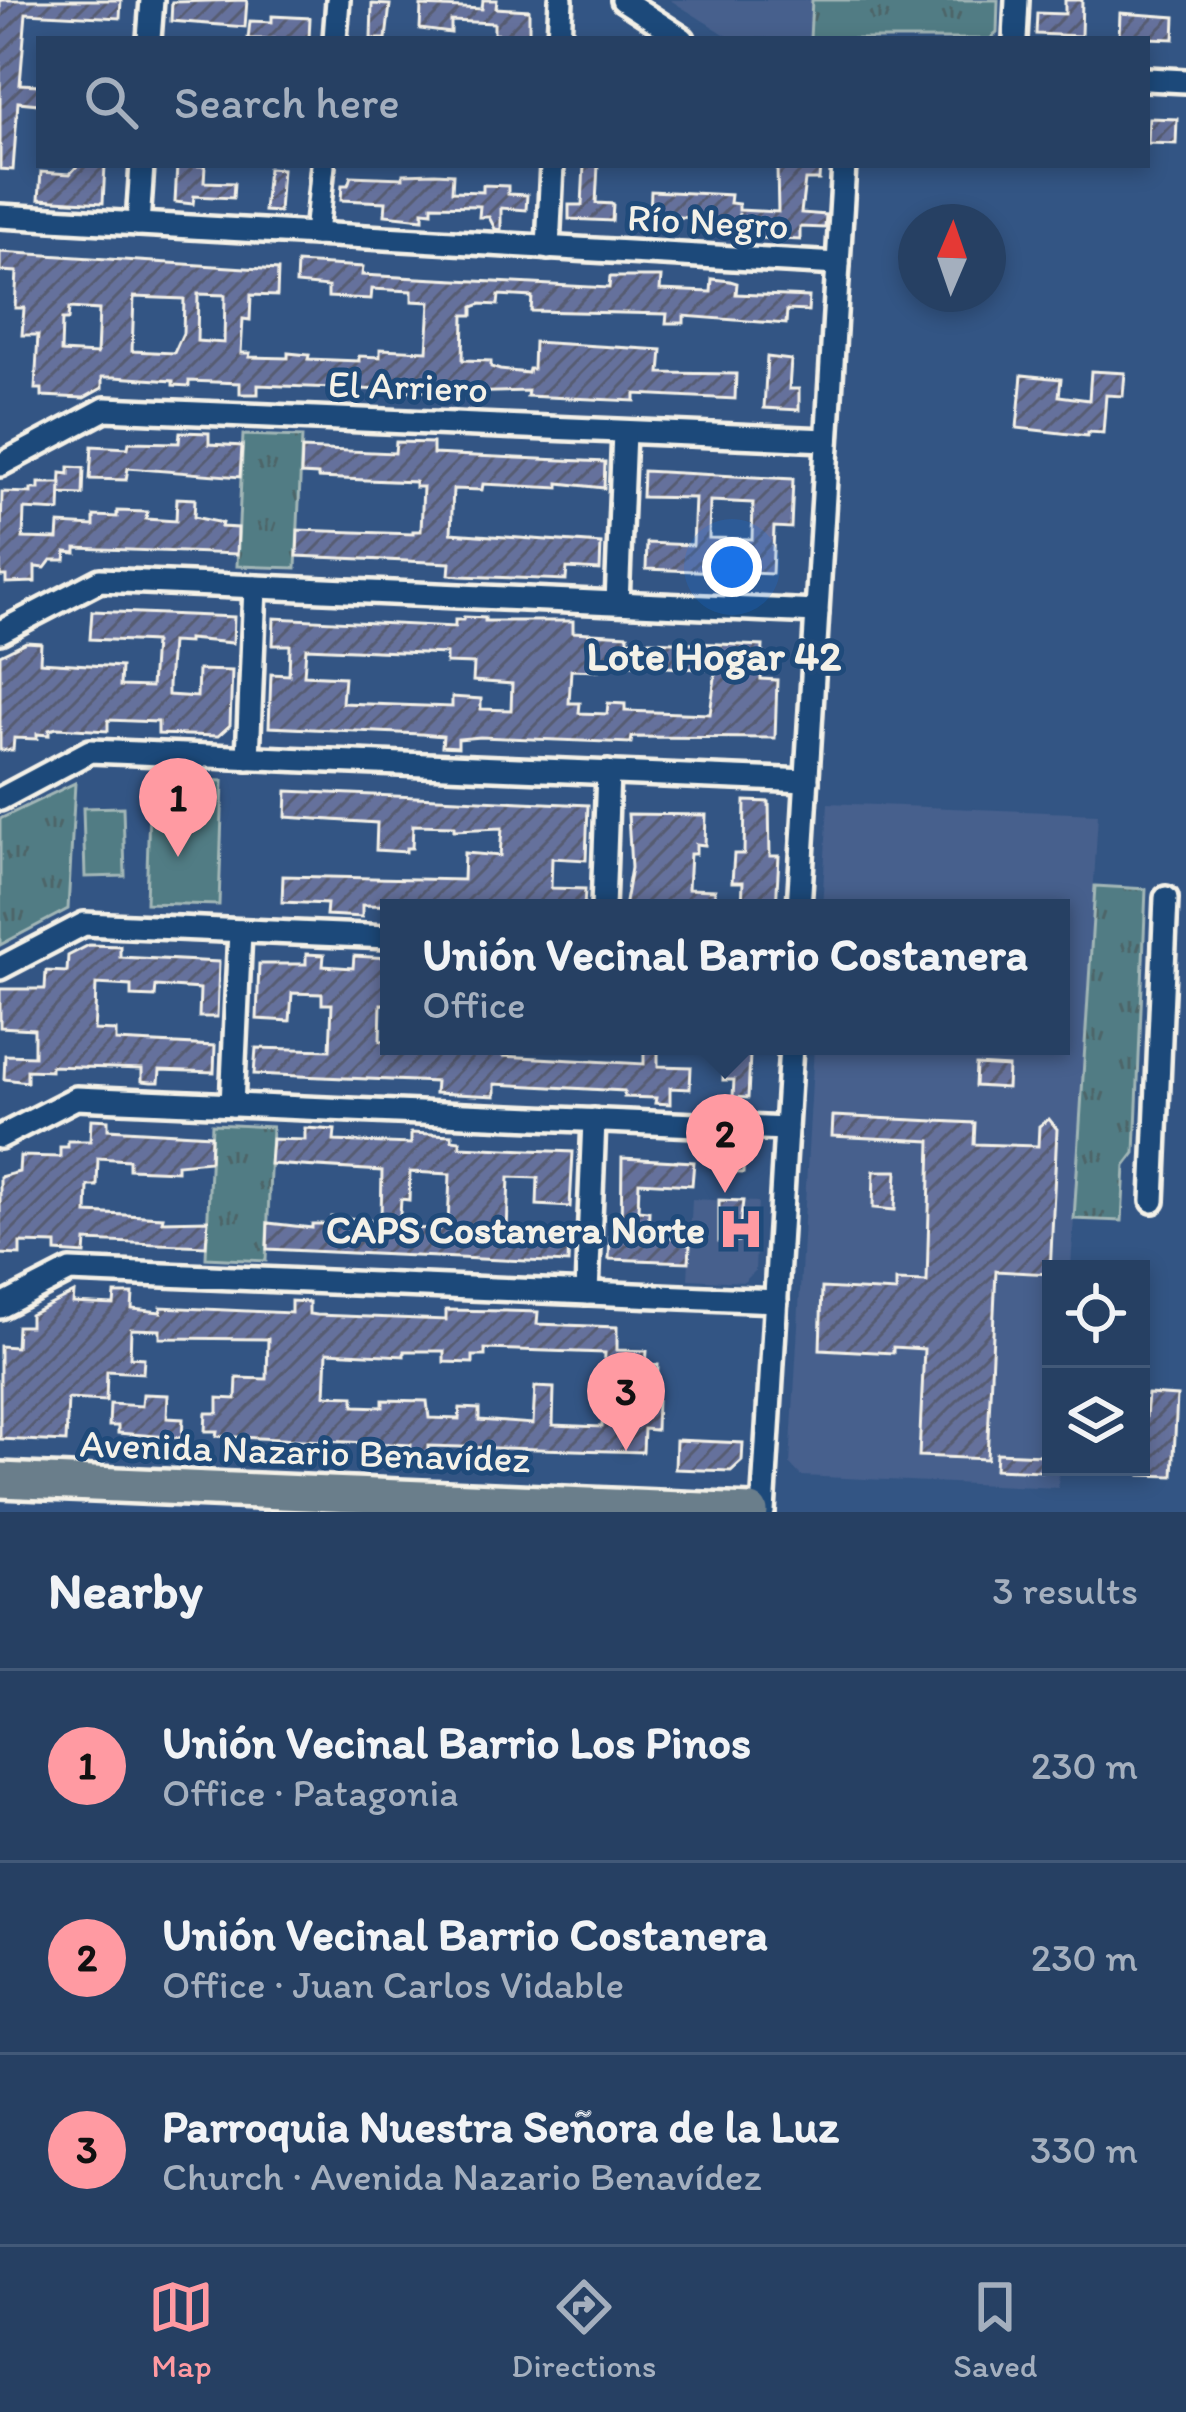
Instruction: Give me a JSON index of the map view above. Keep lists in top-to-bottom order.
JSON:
{
  "streets": {
    "main road": ["Avenida Nazario Benavídez"],
    "street": ["Río Negro", "El Arriero"]
  },
  "districts": ["Lote Hogar 42"],
  "places": {
    "hospital": ["CAPS Costanera Norte"]
  },
  "north": "top",
  "page": {
    "search": "Search here",
    "pins": ["1", "2", "3"],
    "popup": ["Unión Vecinal Barrio Costanera", "Office"],
    "heading": ["Nearby", "3 results"],
    "list": [
      {
        "mark": "1",
        "name": "Unión Vecinal Barrio Los Pinos",
        "note": "Office · Patagonia",
        "value": "230 m"
      },
      {
        "mark": "2",
        "name": "Unión Vecinal Barrio Costanera",
        "note": "Office · Juan Carlos Vidable",
        "value": "230 m"
      },
      {
        "mark": "3",
        "name": "Parroquia Nuestra Señora de la Luz",
        "note": "Church · Avenida Nazario Benavídez",
        "value": "330 m"
      }
    ],
    "nav": ["Map", "Directions", "Saved"]
  }
}
